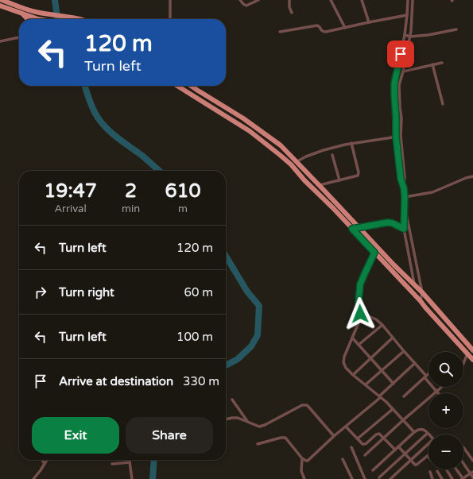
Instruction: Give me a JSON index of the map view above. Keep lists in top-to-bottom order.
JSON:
{
  "page": {
    "turn": ["120 m", "Turn left"],
    "eta": [
      "19:47",
      "Arrival",
      "2",
      "min",
      "610",
      "m"
    ],
    "list": [
      {
        "name": "Turn left",
        "value": "120 m"
      },
      {
        "name": "Turn right",
        "value": "60 m"
      },
      {
        "name": "Turn left",
        "value": "100 m"
      },
      {
        "name": "Arrive at destination",
        "value": "330 m"
      }
    ],
    "map_buttons": ["+", "−"],
    "buttons": ["Exit", "Share"]
  }
}
